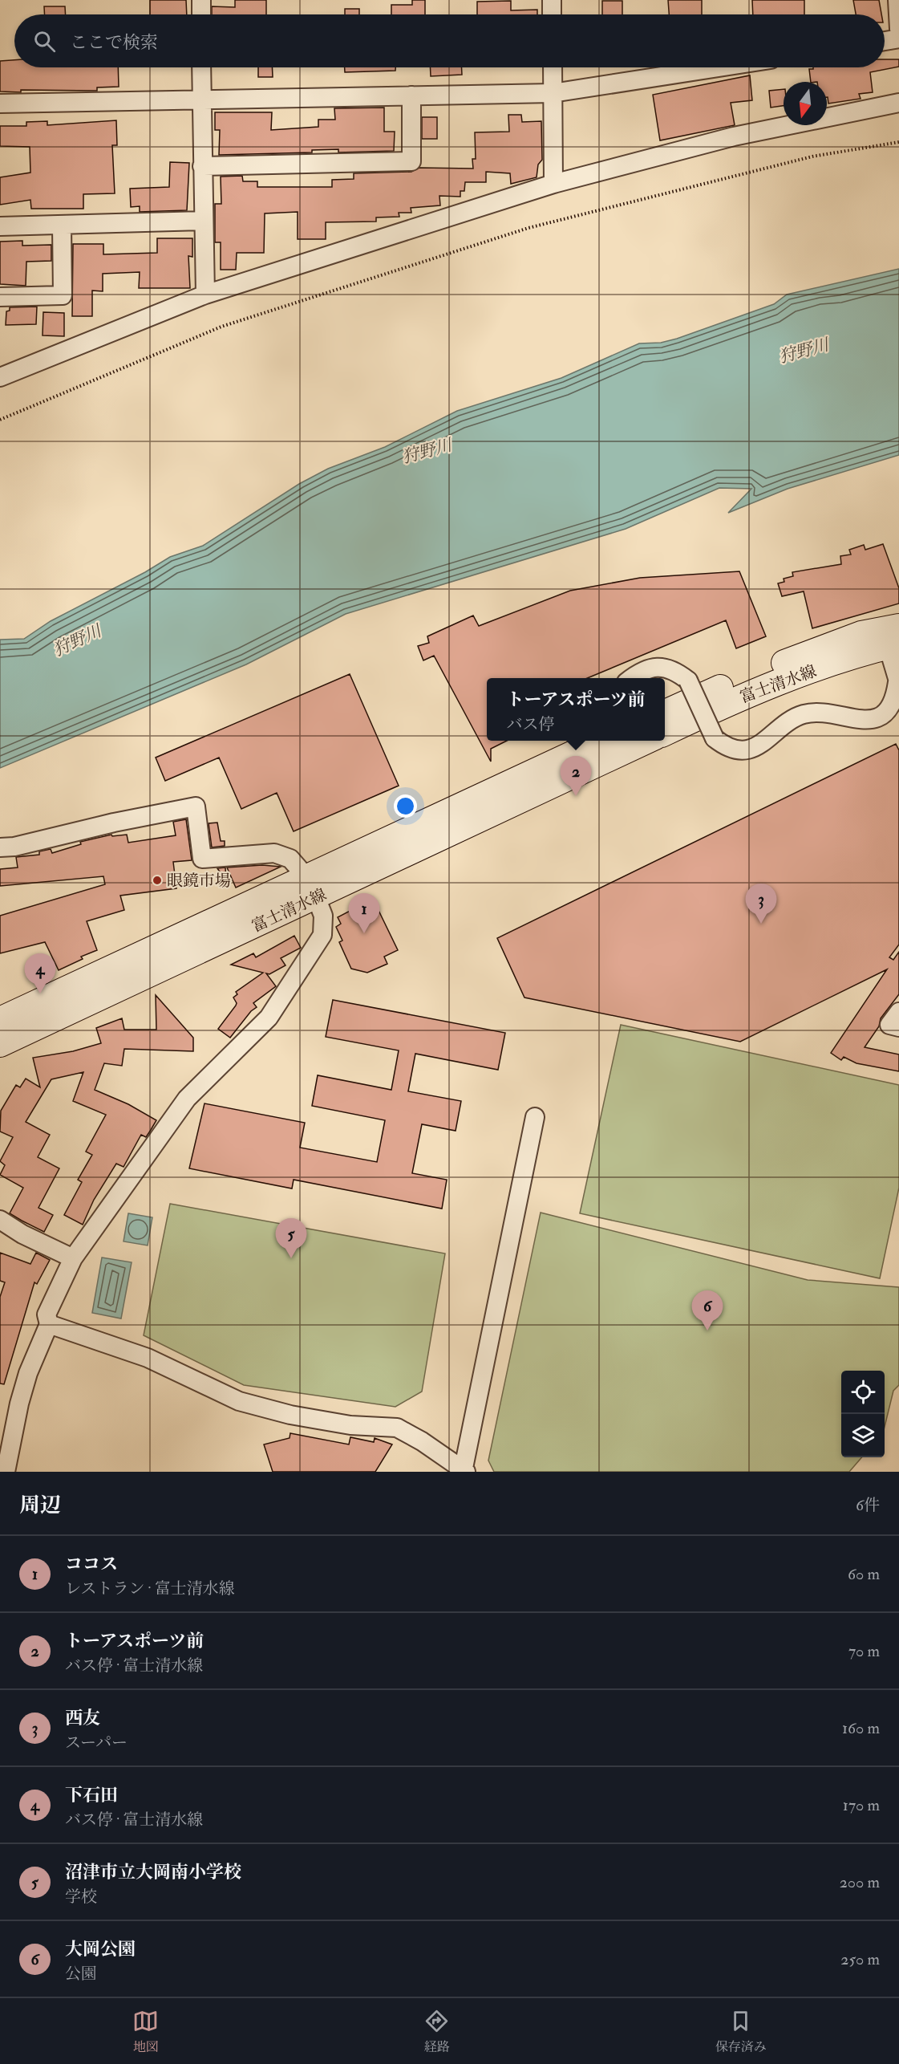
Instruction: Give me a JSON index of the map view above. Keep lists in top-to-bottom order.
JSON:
{
  "streets": {
    "main road": ["富士清水線"]
  },
  "water": ["狩野川"],
  "places": ["眼鏡市場"],
  "north": "bottom",
  "page": {
    "search": "ここで検索",
    "popup": ["トーアスポーツ前", "バス停"],
    "pins": [
      "2",
      "3",
      "1",
      "4",
      "5",
      "6"
    ],
    "heading": ["周辺", "6件"],
    "list": [
      {
        "mark": "1",
        "name": "ココス",
        "note": "レストラン · 富士清水線",
        "value": "60 m"
      },
      {
        "mark": "2",
        "name": "トーアスポーツ前",
        "note": "バス停 · 富士清水線",
        "value": "70 m"
      },
      {
        "mark": "3",
        "name": "西友",
        "note": "スーパー",
        "value": "160 m"
      },
      {
        "mark": "4",
        "name": "下石田",
        "note": "バス停 · 富士清水線",
        "value": "170 m"
      },
      {
        "mark": "5",
        "name": "沼津市立大岡南小学校",
        "note": "学校",
        "value": "200 m"
      },
      {
        "mark": "6",
        "name": "大岡公園",
        "note": "公園",
        "value": "250 m"
      }
    ],
    "nav": ["地図", "経路", "保存済み"]
  }
}
